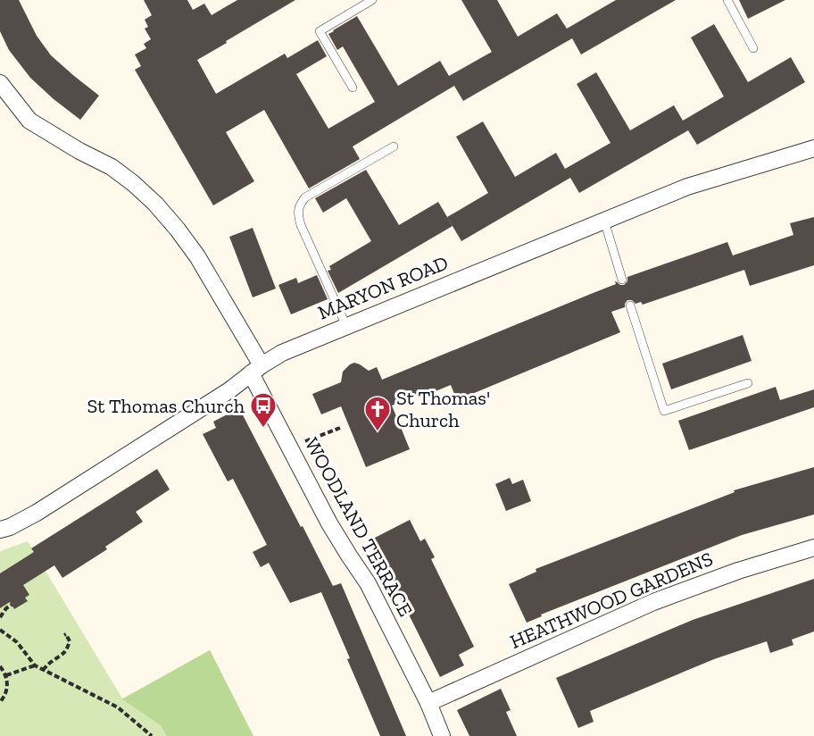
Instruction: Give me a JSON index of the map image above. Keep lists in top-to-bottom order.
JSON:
{
  "streets": {
    "street": ["MARYON ROAD", "WOODLAND TERRACE", "HEATHWOOD GARDENS"]
  },
  "crossings": [
    ["MARYON ROAD", "WOODLAND TERRACE"],
    ["WOODLAND TERRACE", "HEATHWOOD GARDENS"]
  ],
  "places": {
    "bus stop": ["St Thomas Church"],
    "church": ["St Thomas' Church"]
  }
}
